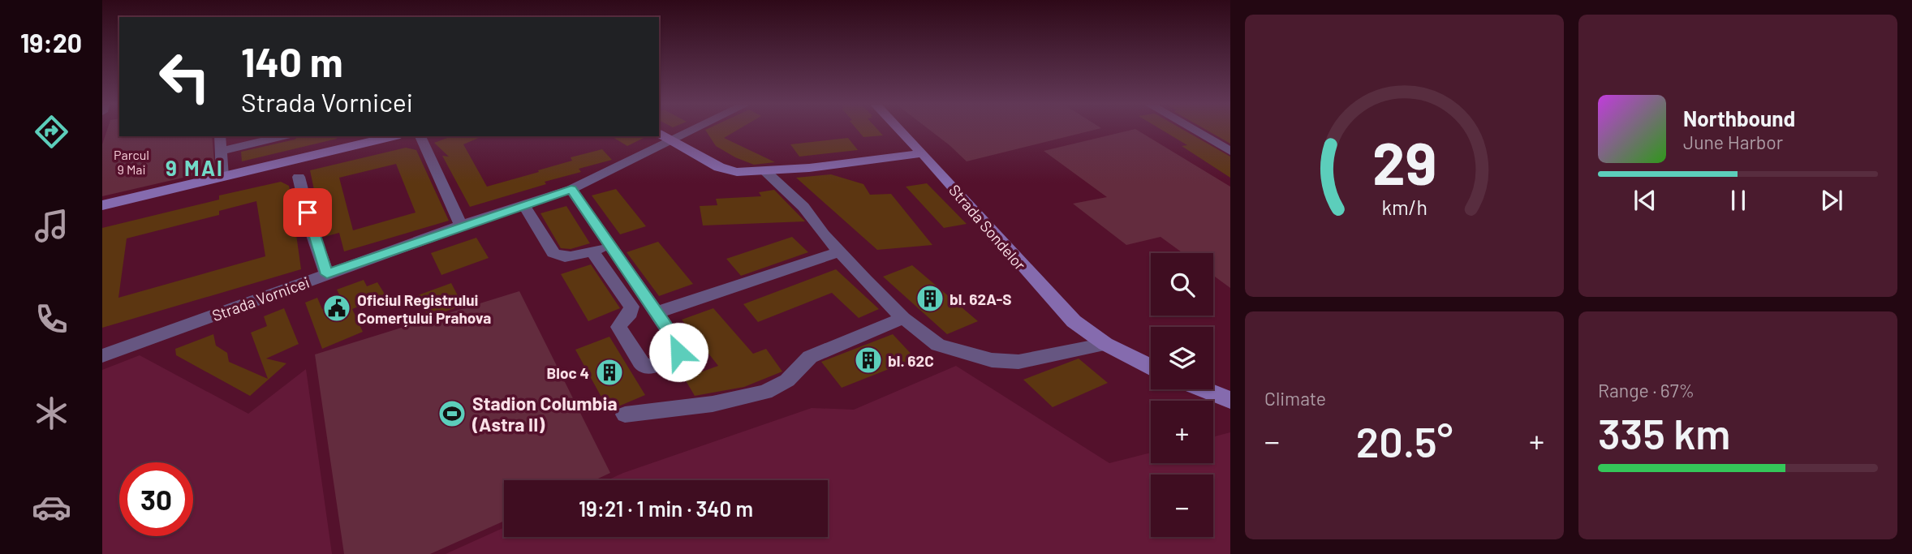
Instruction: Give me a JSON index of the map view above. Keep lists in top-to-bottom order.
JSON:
{
  "streets": {
    "street": ["Strada Sondelor", "Strada Vornicei"]
  },
  "districts": ["9 MAI"],
  "parks": ["Parcul 9 Mai"],
  "places": {
    "building": ["bl. 62A-S", "bl. 62C", "Bloc 4"],
    "public building": ["Oficiul Registrului Comerțului Prahova"],
    "sports": ["Stadion Columbia (Astra II)"]
  },
  "page": {
    "tabs": "19:20",
    "turn": ["140 m", "Strada Vornicei"],
    "song": ["Northbound", "June Harbor"],
    "map_buttons": ["+", "−"],
    "tile": [
      "Climate",
      ["Range · 67%", "335 km"]
    ],
    "heat": ["−", "20.5°", "+"],
    "limit": "30",
    "trip": "19:21 · 1 min · 340 m",
    "gauge": ["29", "km/h"]
  }
}
